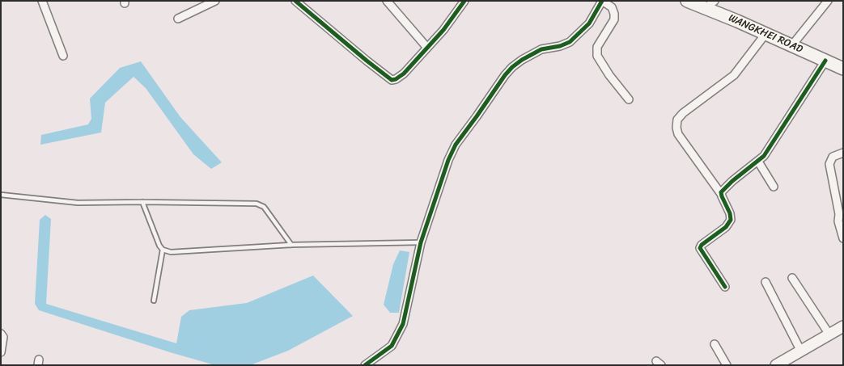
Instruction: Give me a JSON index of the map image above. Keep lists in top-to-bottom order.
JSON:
{
  "streets": {
    "main road": ["WANGKHEI ROAD"]
  }
}
